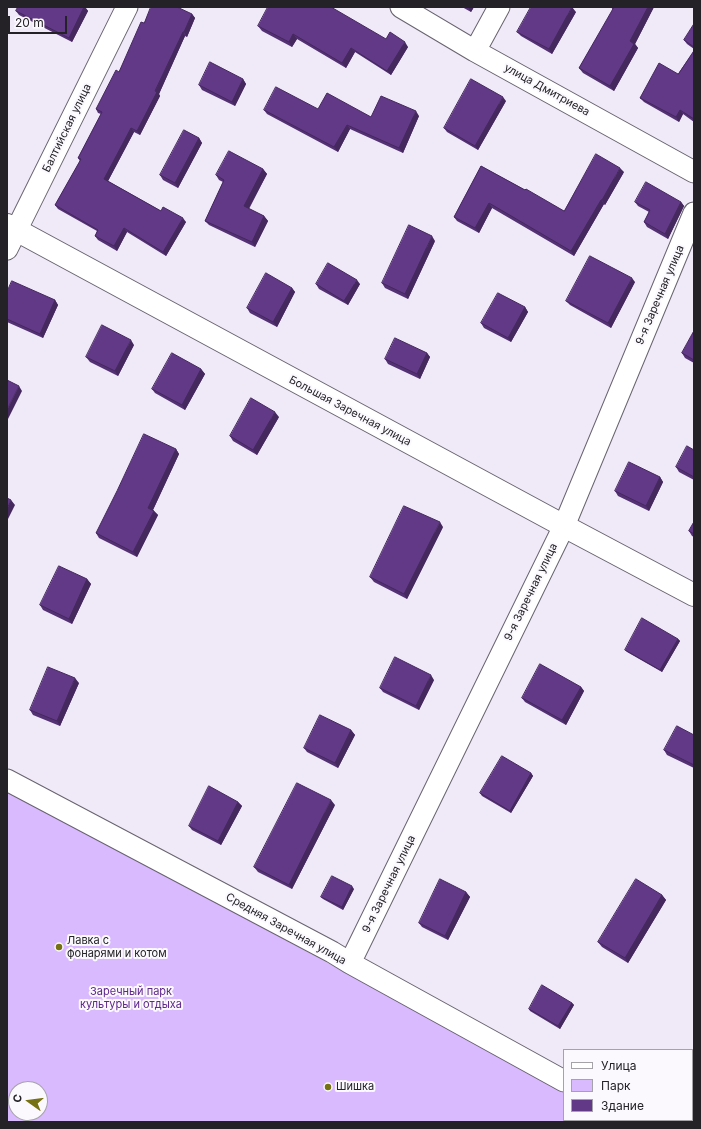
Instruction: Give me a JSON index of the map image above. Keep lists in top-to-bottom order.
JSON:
{
  "streets": {
    "street": [
      "улица Дмитриева",
      "Балтийская улица",
      "9-я Заречная улица",
      "Большая Заречная улица",
      "Средняя Заречная улица"
    ]
  },
  "crossings": [
    ["Балтийская улица", "Большая Заречная улица"],
    ["9-я Заречная улица", "Большая Заречная улица"],
    ["9-я Заречная улица", "Средняя Заречная улица"]
  ],
  "parks": ["Заречный парк культуры и отдыха"],
  "places": ["Лавка с фонарями и котом", "Шишка"],
  "legend": ["Улица", "Парк", "Здание"],
  "scale_bar": "20 m",
  "north": "left"
}
